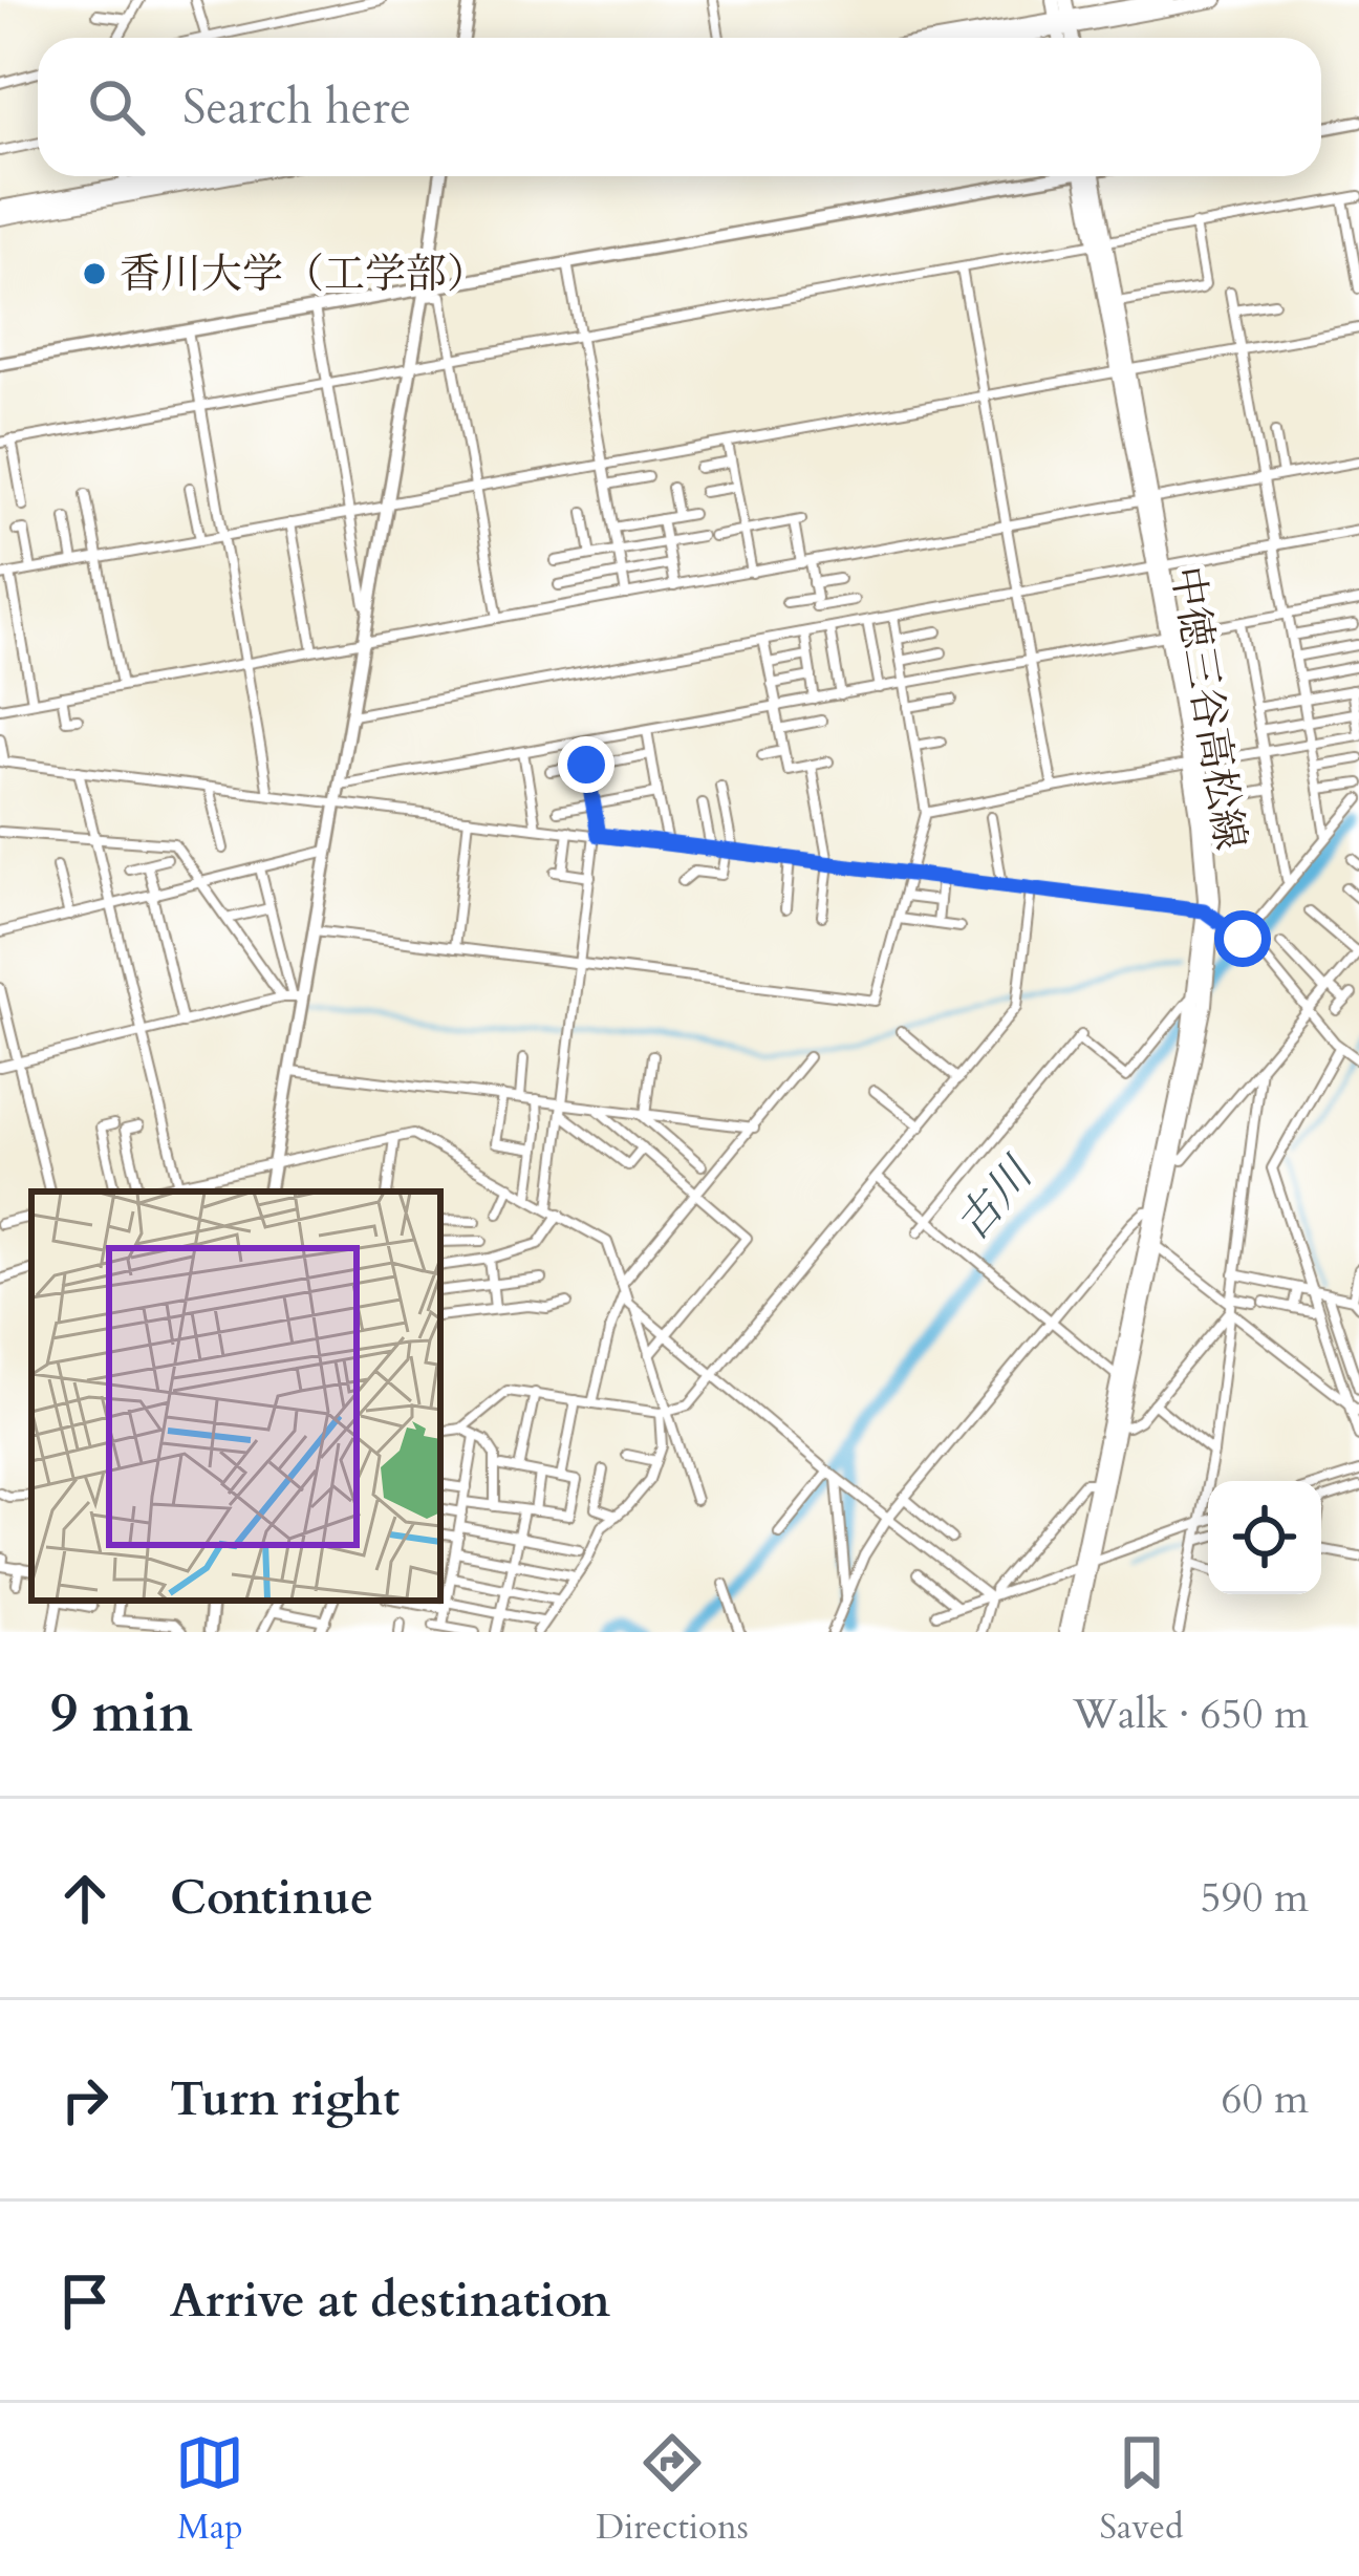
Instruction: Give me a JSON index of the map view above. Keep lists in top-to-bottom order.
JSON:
{
  "streets": {
    "main road": ["中徳三谷高松線"]
  },
  "water": ["古川"],
  "places": ["香川大学（工学部）"],
  "page": {
    "search": "Search here",
    "heading": ["9 min", "Walk · 650 m"],
    "list": [
      ["Continue", "590 m"],
      ["Turn right", "60 m"],
      "Arrive at destination"
    ],
    "nav": ["Map", "Directions", "Saved"]
  }
}
